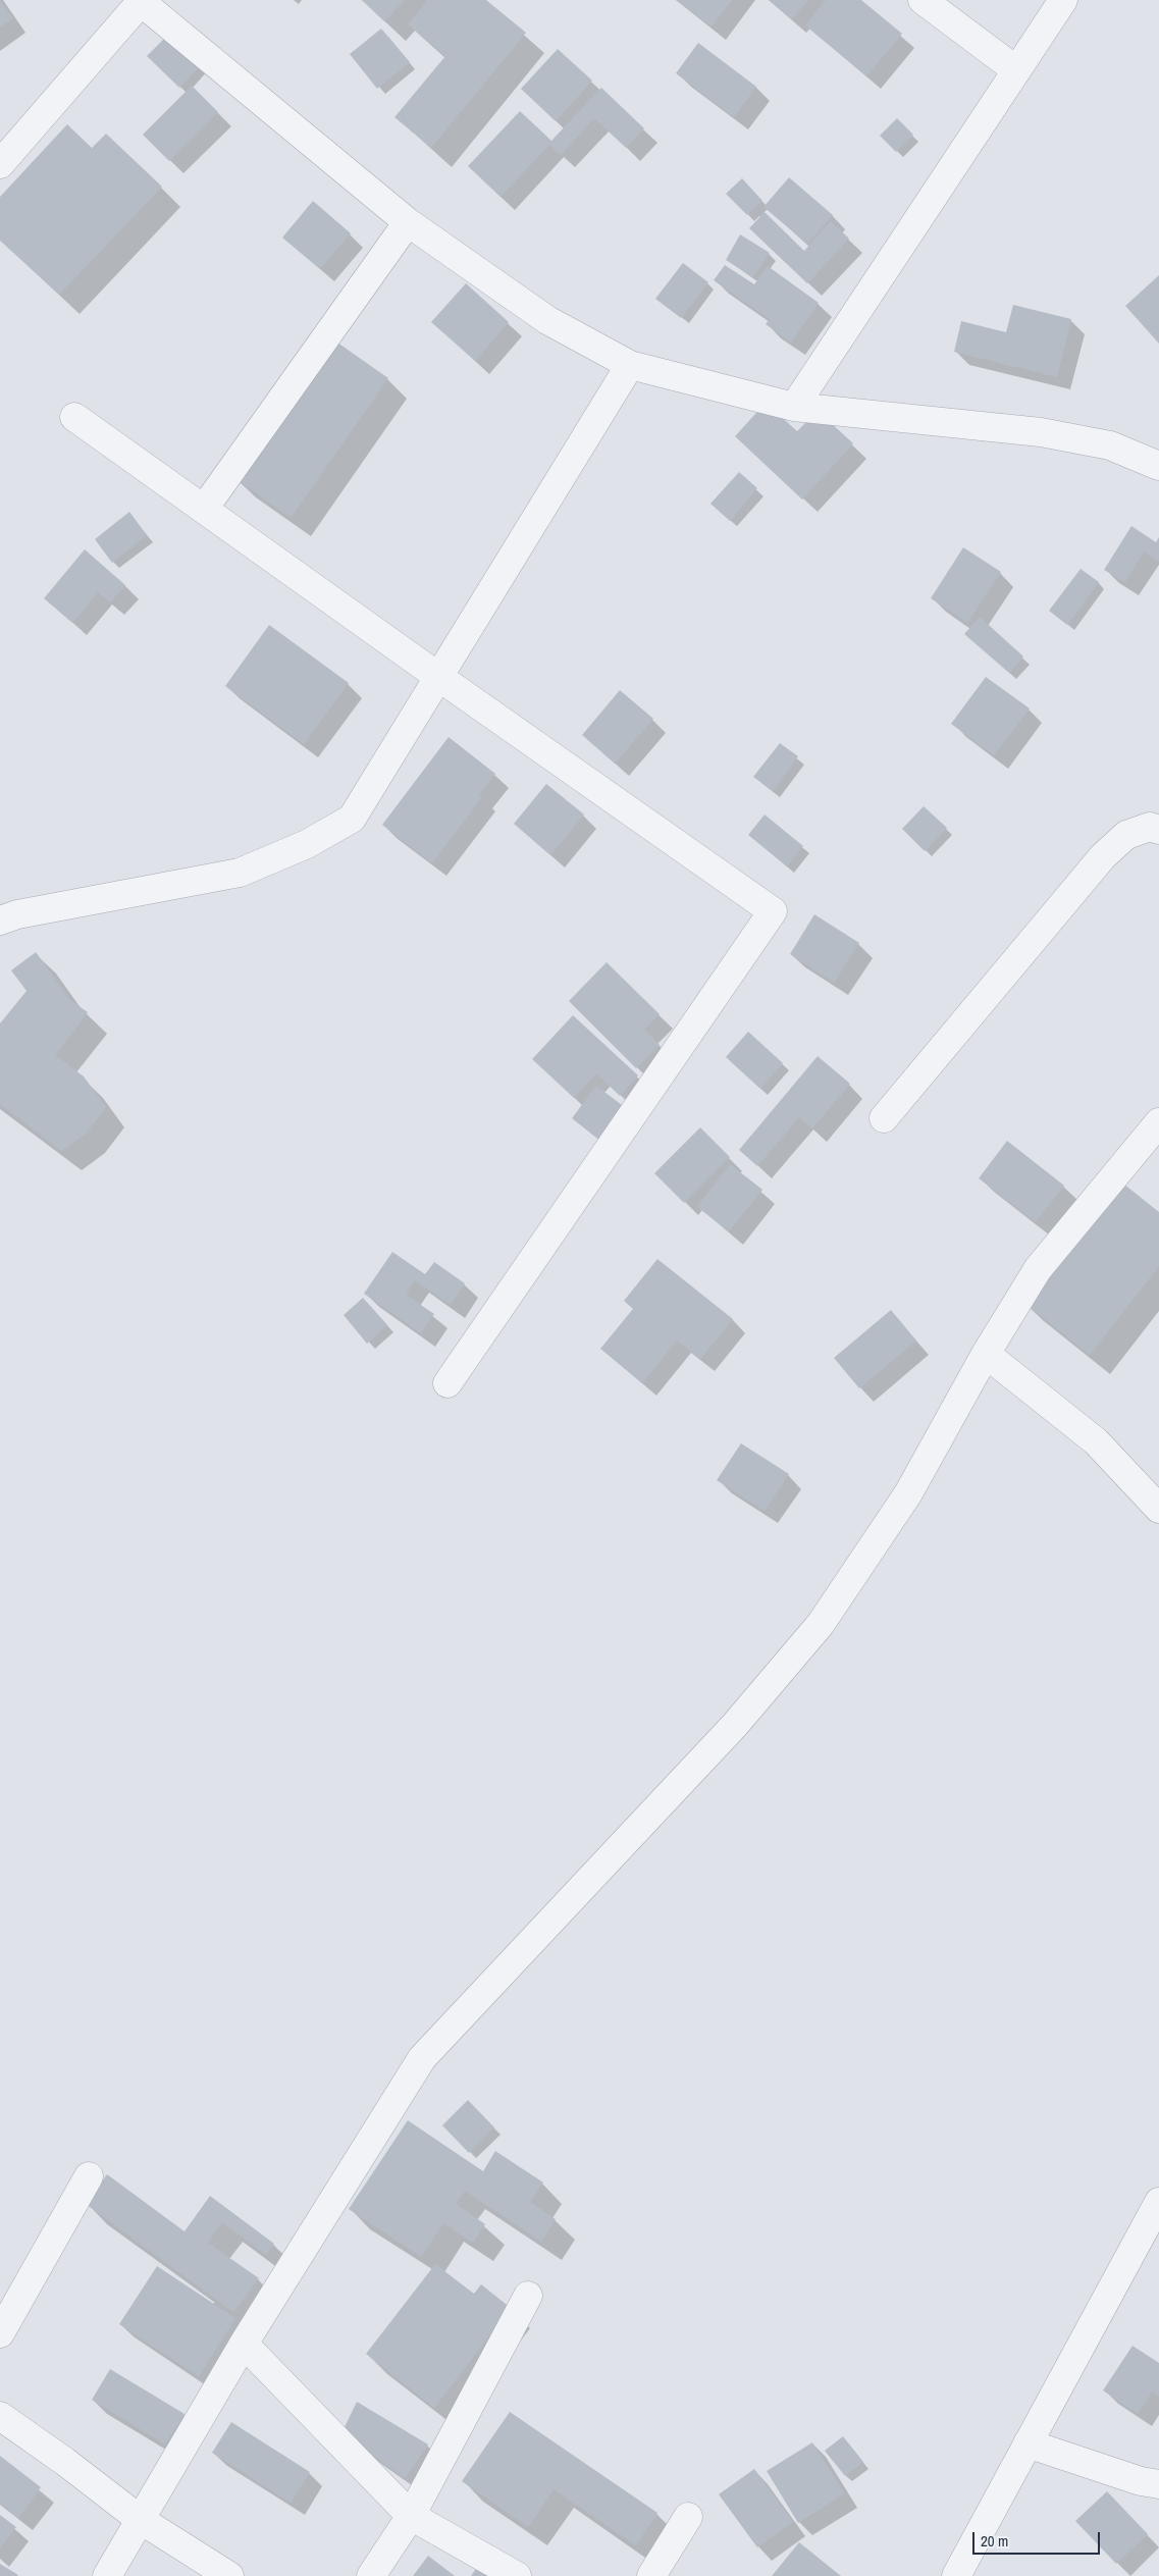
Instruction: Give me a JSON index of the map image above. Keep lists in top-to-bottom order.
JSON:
{
  "scale_bar": "20 m"
}
